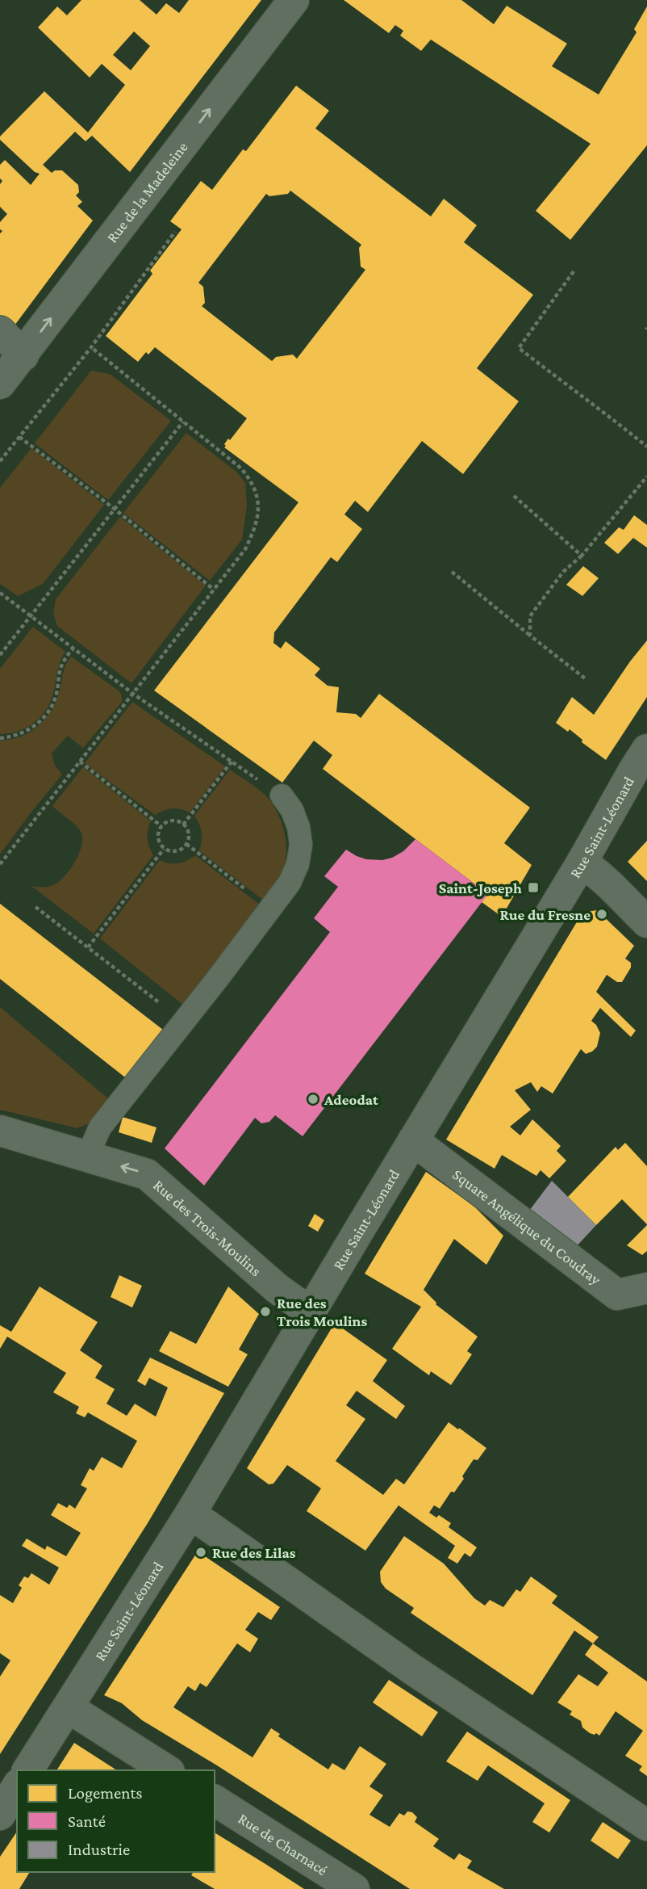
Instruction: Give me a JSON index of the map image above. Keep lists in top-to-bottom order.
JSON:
{
  "streets": {
    "street": [
      "Rue de la Madeleine",
      "Rue Saint-Léonard",
      "Square Angélique du Coudray",
      "Rue des Trois-Moulins",
      "Rue de Charnacé"
    ]
  },
  "crossings": [
    ["Rue Saint-Léonard", "Square Angélique du Coudray"],
    ["Rue Saint-Léonard", "Rue des Trois-Moulins"]
  ],
  "one_way": ["Rue de la Madeleine", "Rue des Trois-Moulins"],
  "places": {
    "transit": ["Saint-Joseph"],
    "other": [
      "Rue du Fresne",
      "Adeodat",
      "Rue des Trois Moulins",
      "Rue des Lilas"
    ]
  },
  "legend": ["Logements", "Santé", "Industrie"]
}
